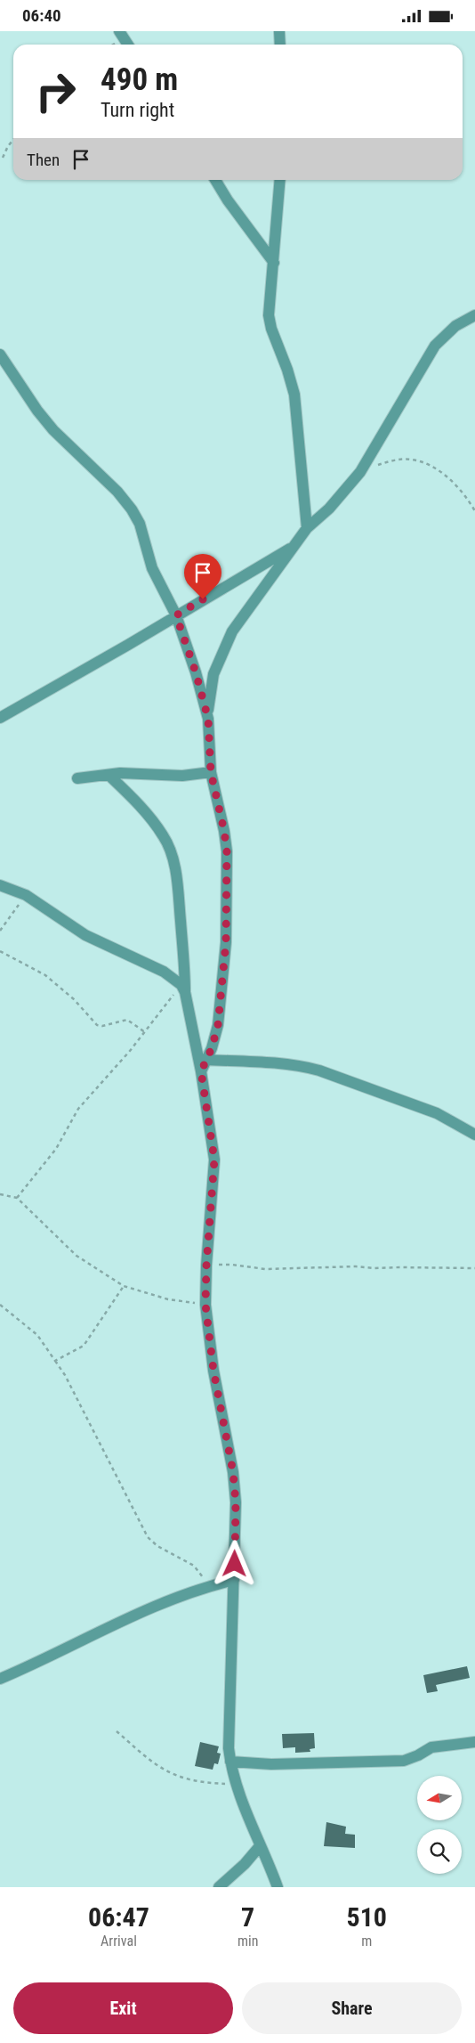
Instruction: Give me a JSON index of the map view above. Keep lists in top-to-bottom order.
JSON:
{
  "north": "left",
  "page": {
    "status": "06:40",
    "turn": ["490 m", "Turn right"],
    "then": "Then",
    "eta": [
      "06:47",
      "Arrival",
      "7",
      "min",
      "510",
      "m"
    ],
    "buttons": ["Exit", "Share"]
  }
}
